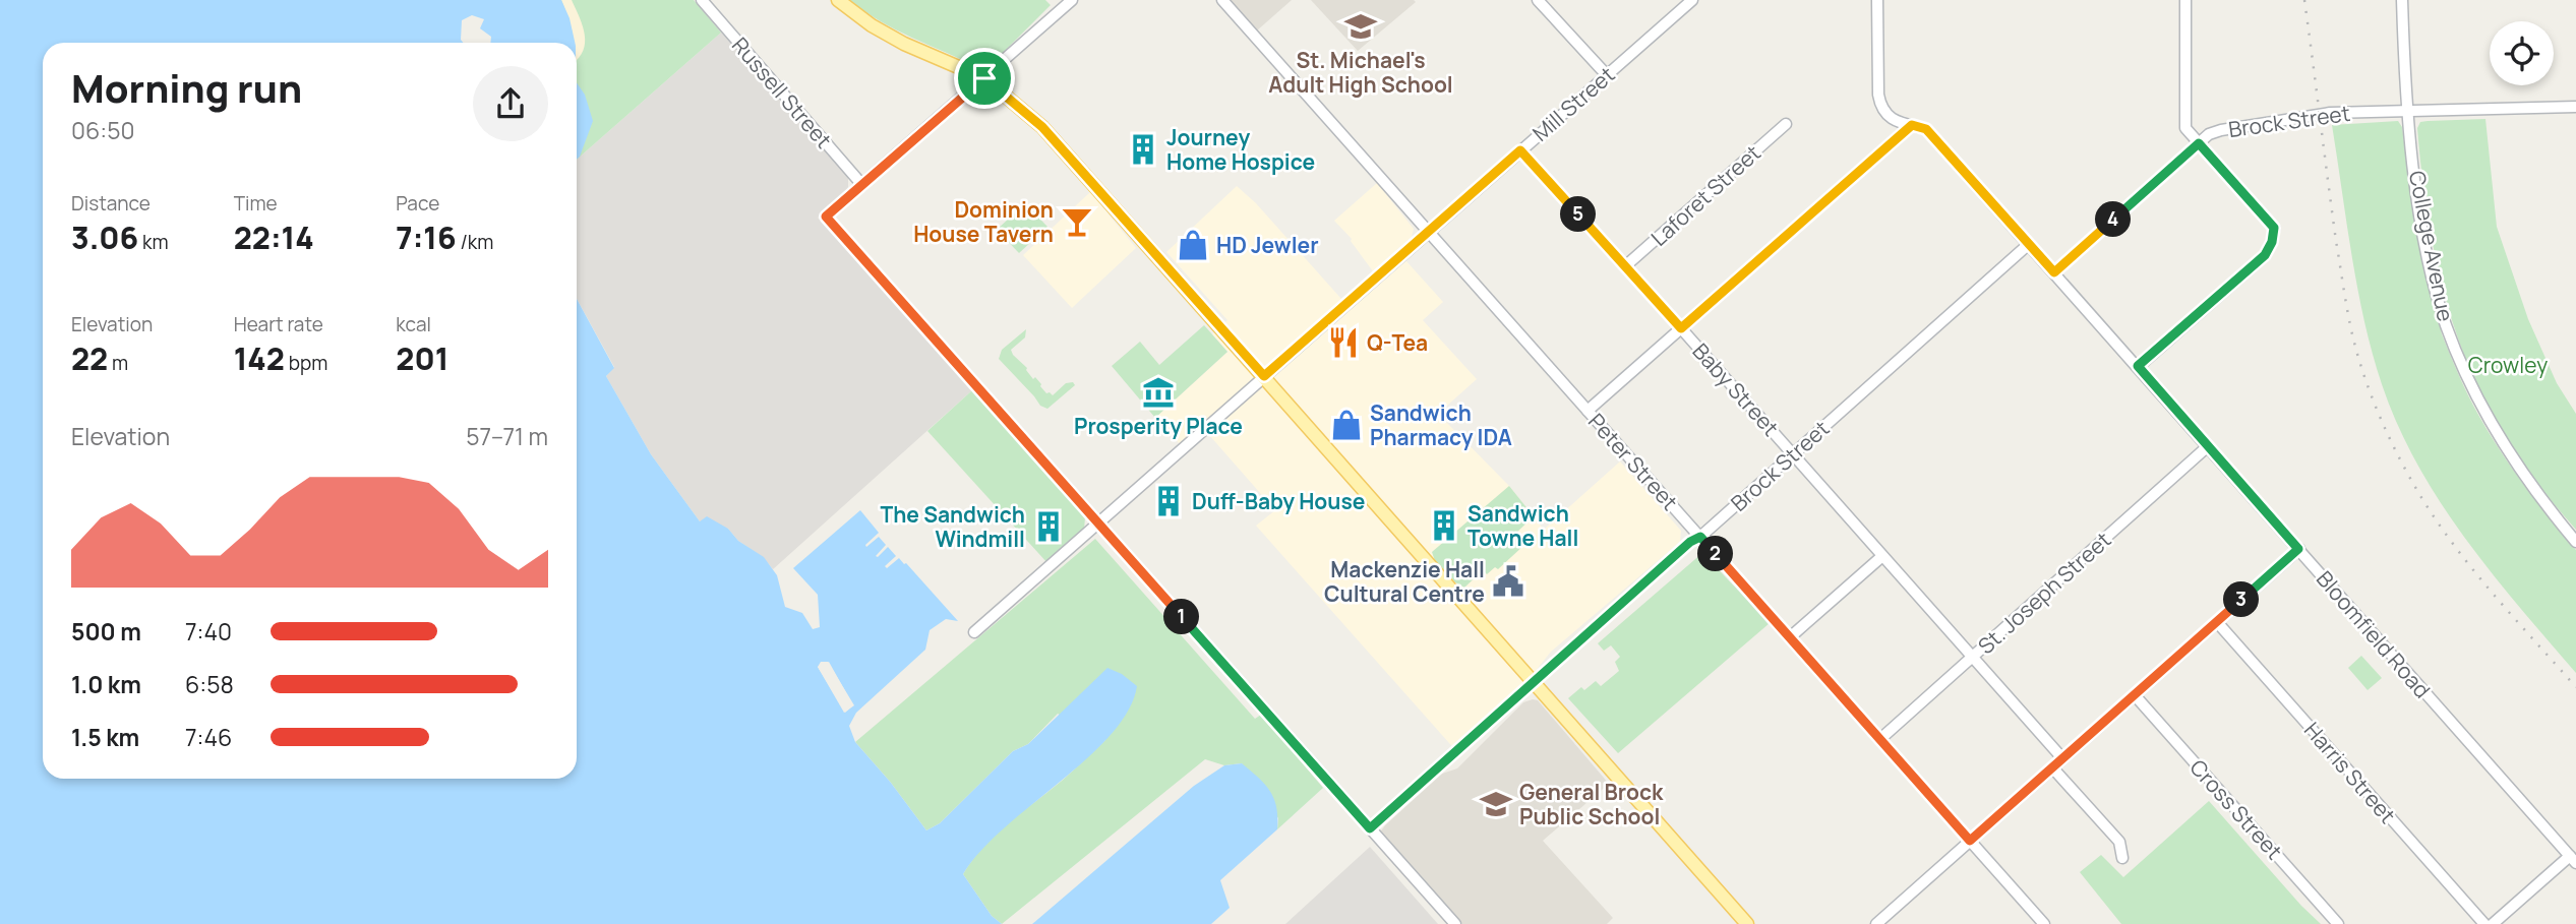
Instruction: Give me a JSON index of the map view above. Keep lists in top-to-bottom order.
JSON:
{
  "streets": {
    "street": [
      "Russell Street",
      "Mill Street",
      "Brock Street",
      "Laforet Street",
      "College Avenue",
      "Baby Street",
      "Peter Street",
      "St. Joseph Street",
      "Bloomfield Road",
      "Harris Street",
      "Cross Street"
    ]
  },
  "crossings": [
    ["Mill Street", "Baby Street"],
    ["Mill Street", "Peter Street"],
    ["Brock Street", "College Avenue"],
    ["Brock Street", "Baby Street"],
    ["Brock Street", "Peter Street"],
    ["Brock Street", "Bloomfield Road"],
    ["Laforet Street", "Baby Street"],
    ["Baby Street", "St. Joseph Street"],
    ["Peter Street", "St. Joseph Street"],
    ["St. Joseph Street", "Bloomfield Road"]
  ],
  "parks": ["Crowley"],
  "places": {
    "school or university": ["St. Michael's Adult High School", "General Brock Public School"],
    "building": [
      "Journey Home Hospice",
      "Duff-Baby House",
      "Sandwich Towne Hall",
      "The Sandwich Windmill"
    ],
    "bar": ["Dominion House Tavern"],
    "shop": ["HD Jewler", "Sandwich Pharmacy IDA"],
    "restaurant": ["Q-Tea"],
    "museum": ["Prosperity Place"],
    "public building": ["Mackenzie Hall Cultural Centre"]
  },
  "page": {
    "heading": ["Morning run", "06:50"],
    "stats": [
      ["Distance", "3.06 km"],
      ["Time", "22:14"],
      ["Pace", "7:16 /km"],
      ["Elevation", "22 m"],
      ["Heart rate", "142 bpm"],
      ["kcal", "201"]
    ],
    "pins": [
      "5",
      "4",
      "2",
      "3",
      "1"
    ],
    "chart": ["Elevation", "57–71 m"],
    "list": [
      {
        "name": "500 m",
        "note": "7:40"
      },
      {
        "name": "1.0 km",
        "note": "6:58"
      },
      {
        "name": "1.5 km",
        "note": "7:46"
      }
    ]
  }
}
